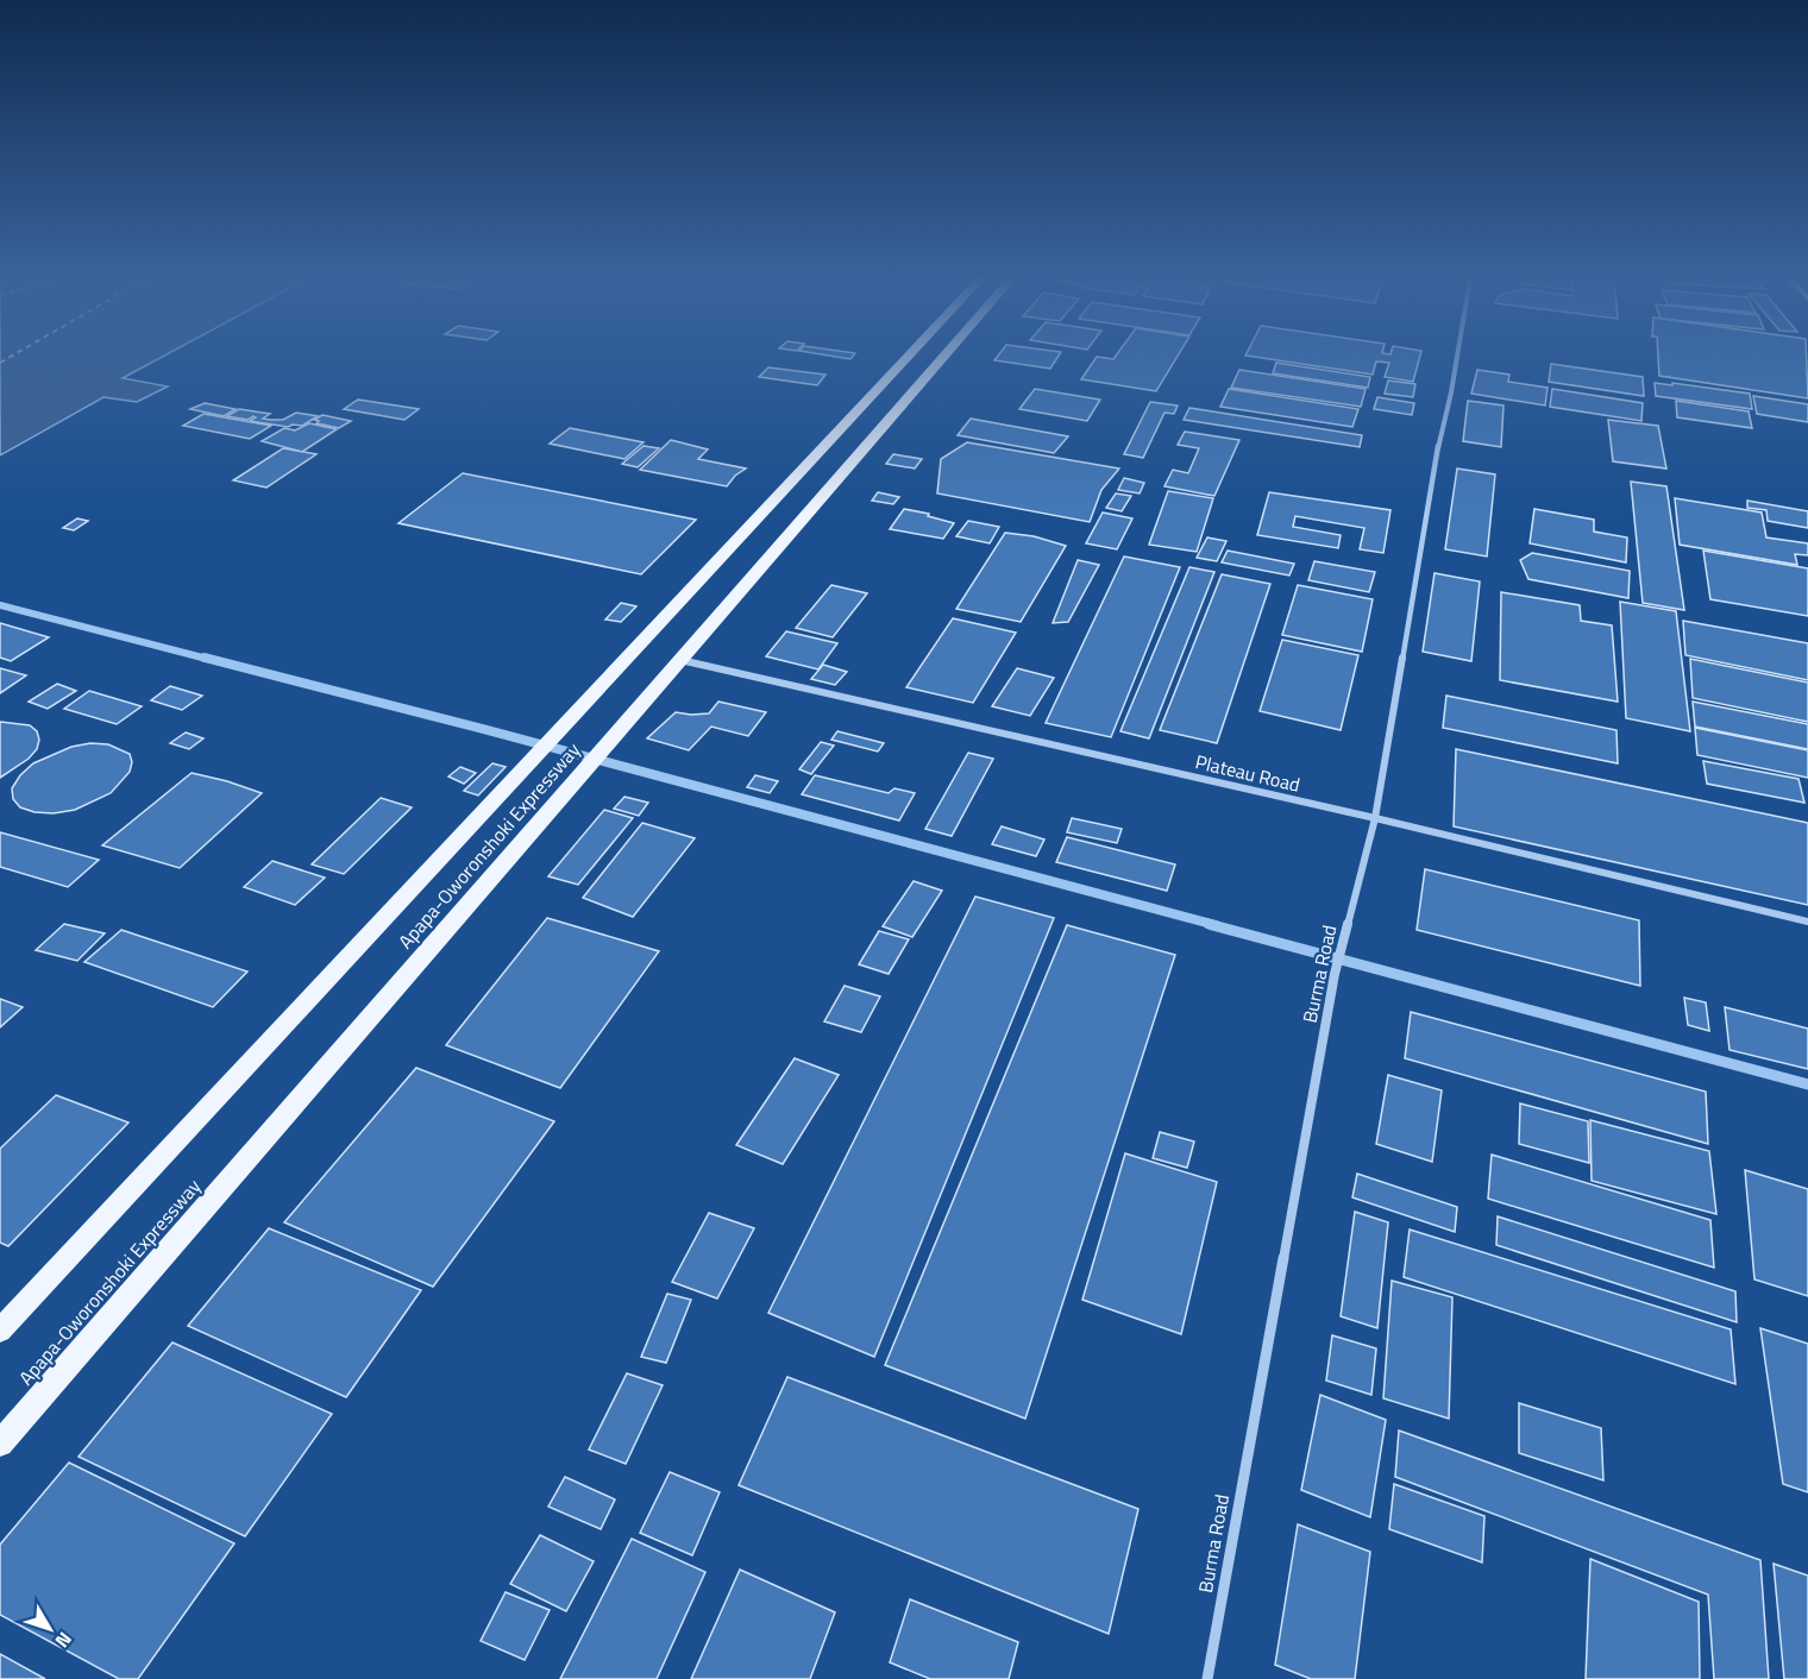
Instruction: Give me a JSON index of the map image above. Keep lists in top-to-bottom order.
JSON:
{
  "streets": {
    "main road": ["Apapa-Oworonshoki Expressway"],
    "street": ["Plateau Road", "Burma Road"]
  },
  "crossings": [
    ["Plateau Road", "Apapa-Oworonshoki Expressway"],
    ["Plateau Road", "Burma Road"]
  ],
  "north": "bottom right"
}
